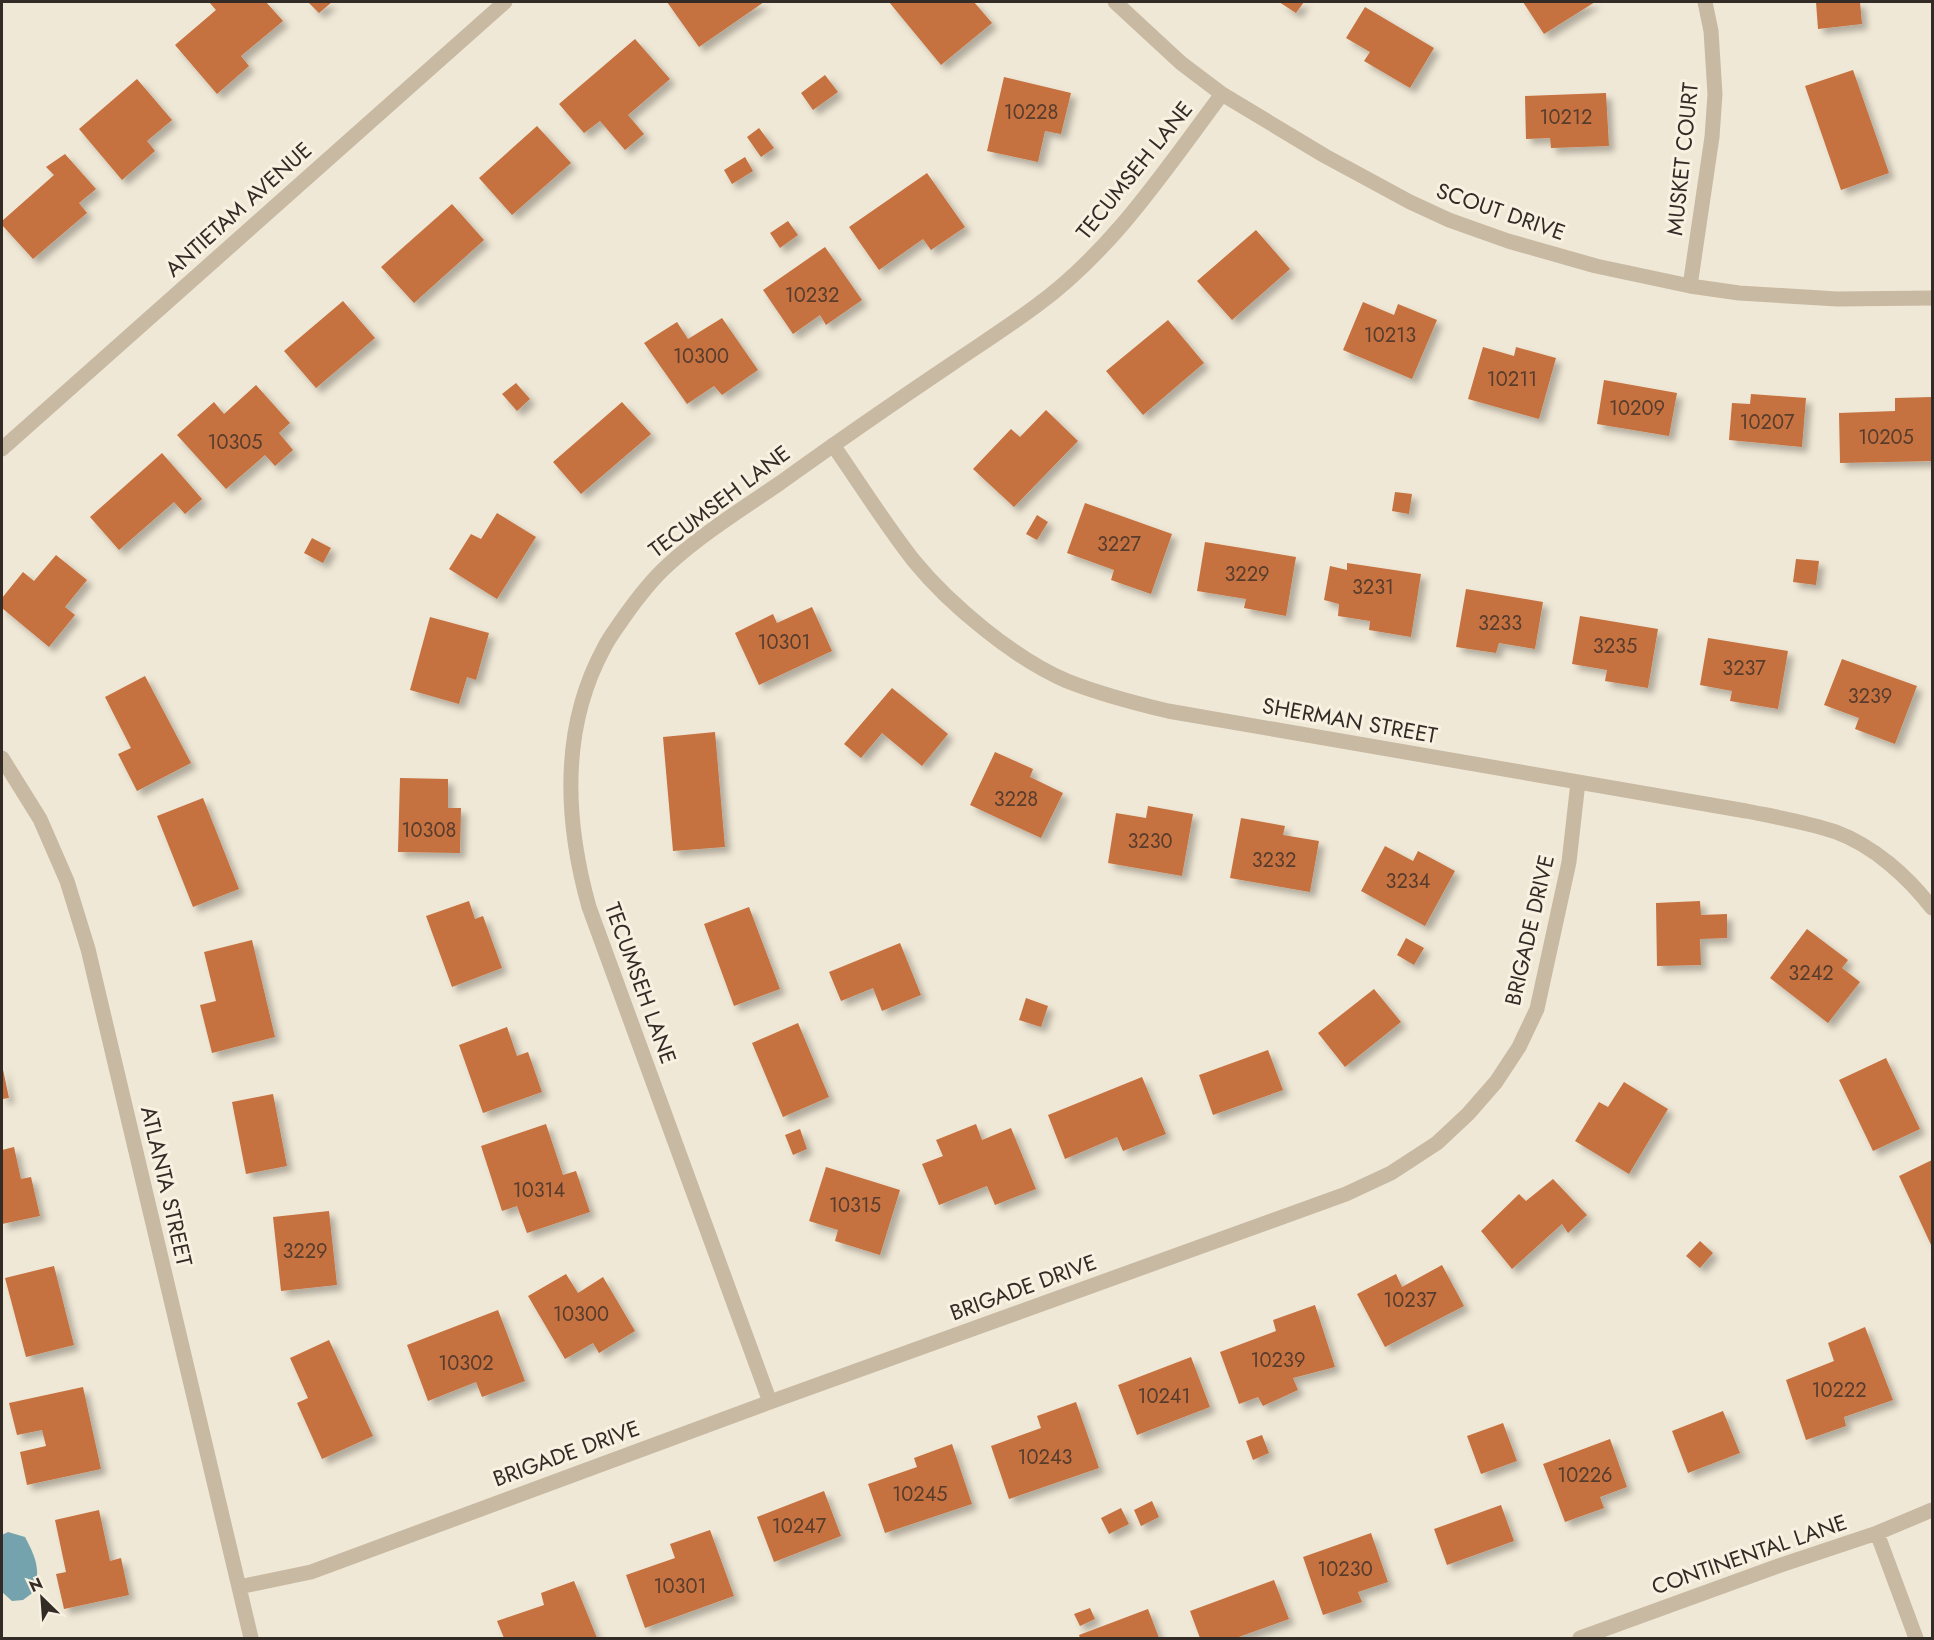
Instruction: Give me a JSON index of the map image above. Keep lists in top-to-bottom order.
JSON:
{
  "streets": {
    "street": [
      "MUSKET COURT",
      "TECUMSEH LANE",
      "ANTIETAM AVENUE",
      "SCOUT DRIVE",
      "SHERMAN STREET",
      "BRIGADE DRIVE",
      "ATLANTA STREET",
      "CONTINENTAL LANE"
    ]
  },
  "crossings": [
    ["MUSKET COURT", "SCOUT DRIVE"],
    ["TECUMSEH LANE", "SCOUT DRIVE"],
    ["TECUMSEH LANE", "SHERMAN STREET"],
    ["TECUMSEH LANE", "BRIGADE DRIVE"],
    ["SHERMAN STREET", "BRIGADE DRIVE"],
    ["BRIGADE DRIVE", "ATLANTA STREET"]
  ],
  "house_numbers": [
    "10228",
    "10212",
    "10232",
    "10213",
    "10300",
    "10211",
    "10209",
    "10207",
    "10205",
    "10305",
    "3227",
    "3229",
    "3231",
    "3233",
    "10301",
    "3235",
    "3237",
    "3239",
    "3228",
    "10308",
    "3230",
    "3232",
    "3234",
    "3242",
    "10314",
    "10315",
    "3229",
    "10237",
    "10300",
    "10239",
    "10302",
    "10222",
    "10241",
    "10243",
    "10226",
    "10245",
    "10247",
    "10230",
    "10301"
  ],
  "north": "top left"
}
